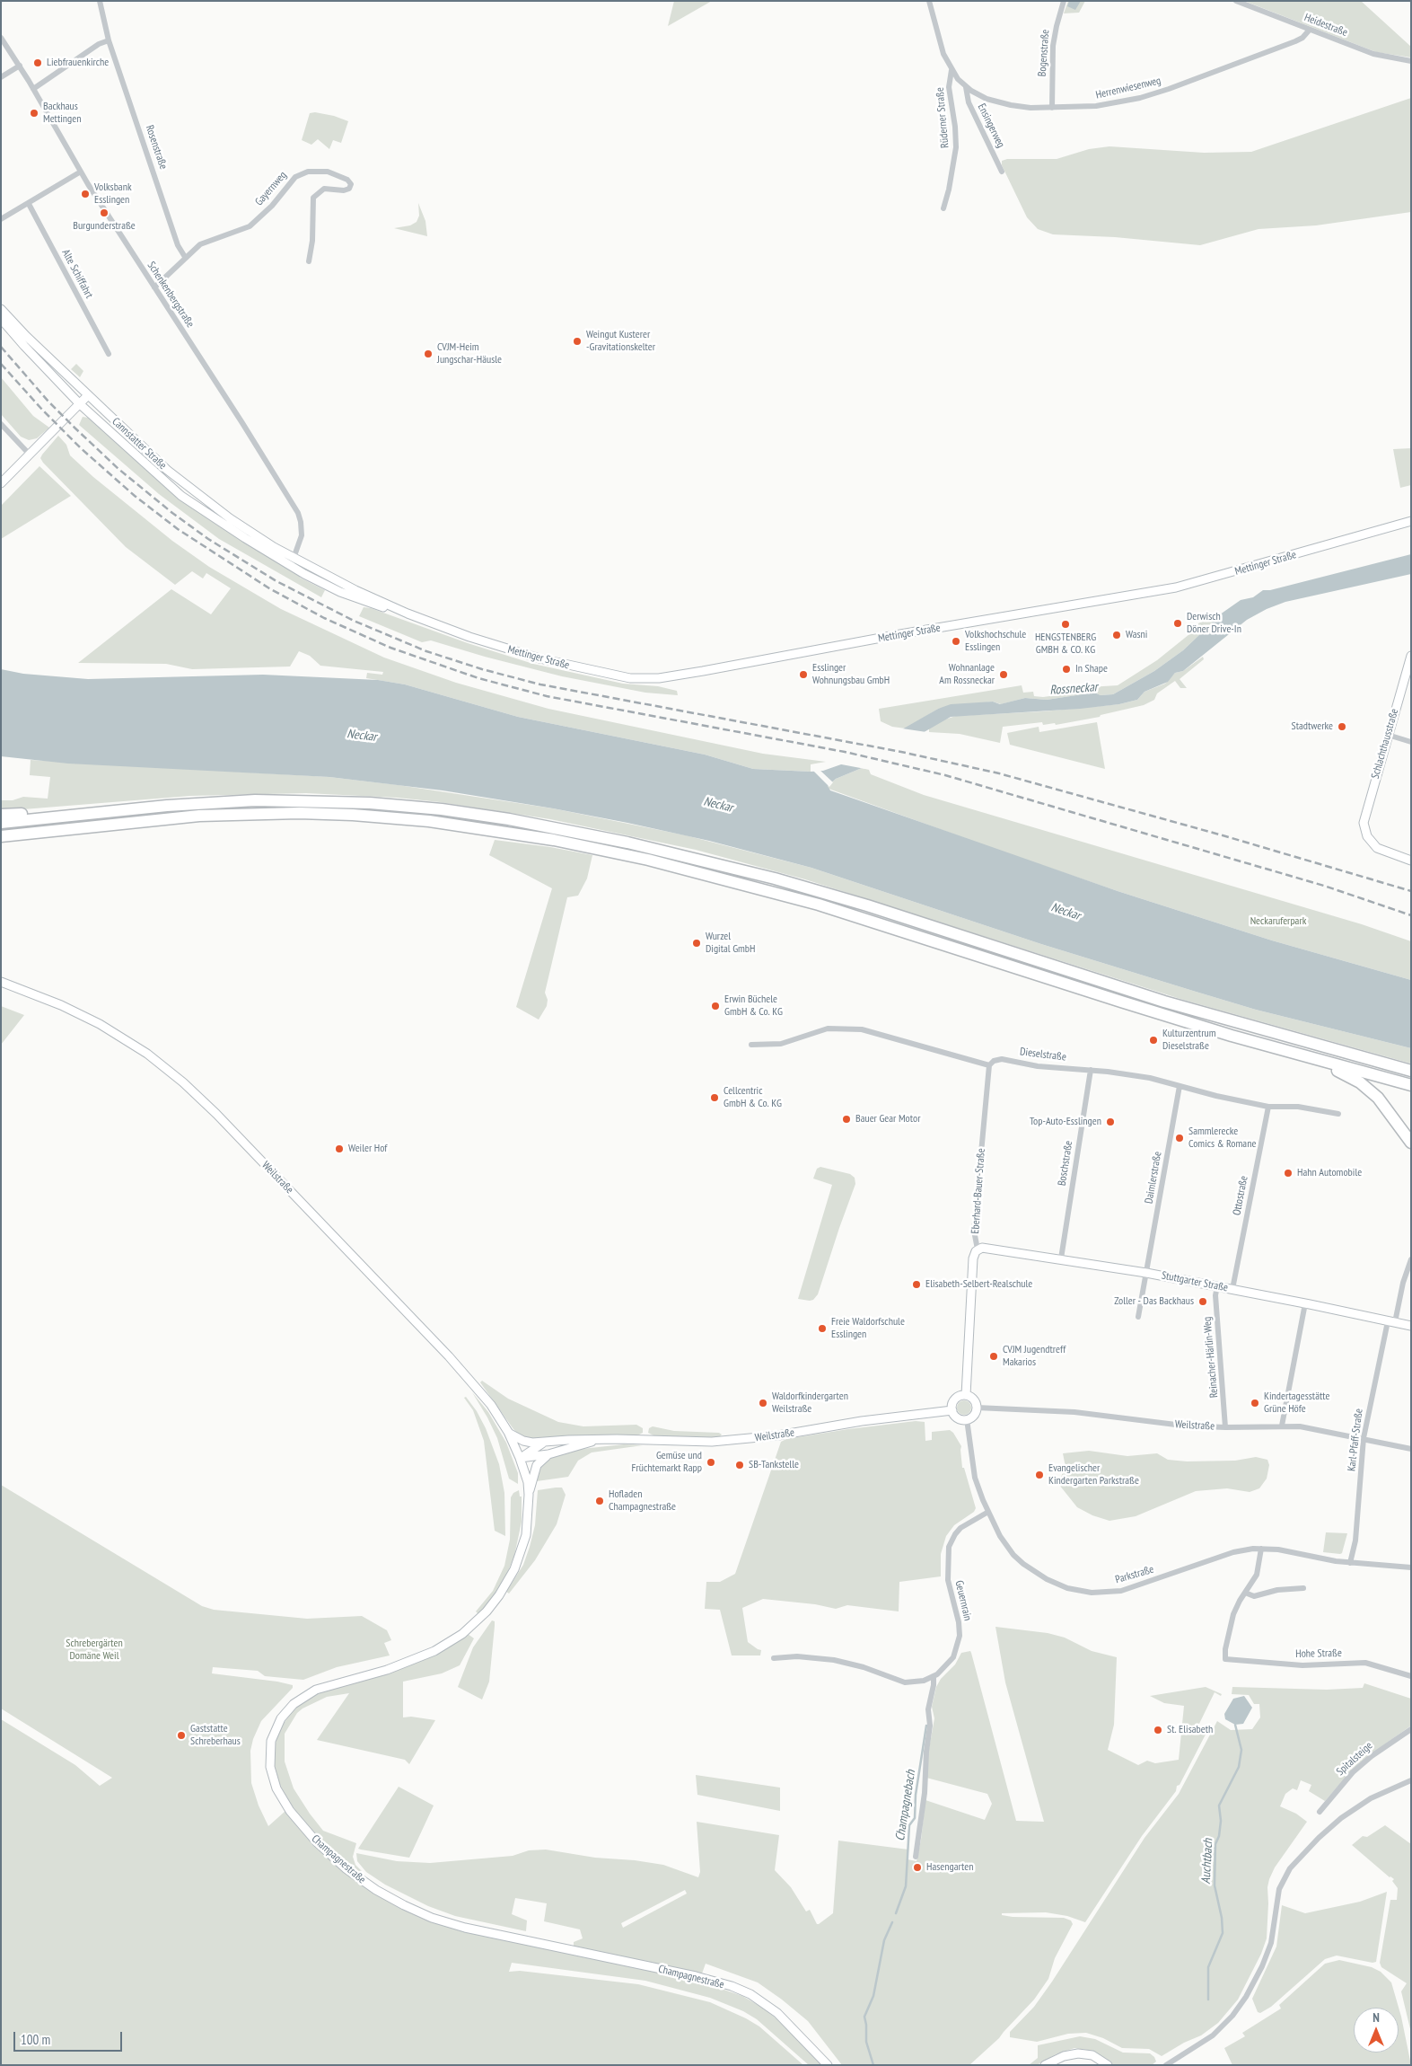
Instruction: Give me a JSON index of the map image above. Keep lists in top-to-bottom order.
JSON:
{
  "streets": {
    "main road": [
      "Cannstatter Straße",
      "Mettinger Straße",
      "Schlachthausstraße",
      "Weilstraße",
      "Eberhard-Bauer-Straße",
      "Stuttgarter Straße",
      "Champagnestraße"
    ],
    "street": [
      "Heidestraße",
      "Bogenstraße",
      "Herrenwiesenweg",
      "Rüderner Straße",
      "Ensingerweg",
      "Rosenstraße",
      "Gayernweg",
      "Alte Schiffahrt",
      "Schenkenbergstraße",
      "Dieselstraße",
      "Boschstraße",
      "Daimlerstraße",
      "Ottostraße",
      "Reinacher-Härlin-Weg",
      "Karl-Pfaff-Straße",
      "Parkstraße",
      "Geuernrain",
      "Hohe Straße",
      "Spitalsteige"
    ]
  },
  "crossings": [
    ["Heidestraße", "Herrenwiesenweg"],
    ["Bogenstraße", "Herrenwiesenweg"],
    ["Herrenwiesenweg", "Rüderner Straße"],
    ["Herrenwiesenweg", "Ensingerweg"],
    ["Rosenstraße", "Gayernweg"],
    ["Schenkenbergstraße", "Cannstatter Straße"],
    ["Schenkenbergstraße", "Mettinger Straße"],
    ["Cannstatter Straße", "Mettinger Straße"],
    ["Dieselstraße", "Boschstraße"],
    ["Dieselstraße", "Daimlerstraße"],
    ["Dieselstraße", "Eberhard-Bauer-Straße"],
    ["Dieselstraße", "Ottostraße"],
    ["Boschstraße", "Stuttgarter Straße"],
    ["Weilstraße", "Eberhard-Bauer-Straße"],
    ["Weilstraße", "Reinacher-Härlin-Weg"],
    ["Weilstraße", "Karl-Pfaff-Straße"],
    ["Weilstraße", "Parkstraße"],
    ["Weilstraße", "Champagnestraße"],
    ["Daimlerstraße", "Stuttgarter Straße"],
    ["Eberhard-Bauer-Straße", "Stuttgarter Straße"],
    ["Eberhard-Bauer-Straße", "Parkstraße"],
    ["Ottostraße", "Stuttgarter Straße"],
    ["Stuttgarter Straße", "Reinacher-Härlin-Weg"],
    ["Stuttgarter Straße", "Karl-Pfaff-Straße"],
    ["Karl-Pfaff-Straße", "Parkstraße"],
    ["Parkstraße", "Geuernrain"]
  ],
  "water": [
    "Rossneckar",
    "Neckar",
    "Champagnebach",
    "Auchtbach"
  ],
  "parks": ["Neckaruferpark", "Schrebergärten Domäne Weil"],
  "places": [
    "Liebfrauenkirche",
    "Backhaus Mettingen",
    "Volksbank Esslingen",
    "Burgunderstraße",
    "Weingut Kusterer -Gravitationskelter",
    "CVJM-Heim Jungschar-Häusle",
    "Derwisch Döner Drive-In",
    "HENGSTENBERG GMBH & CO. KG",
    "Wasni",
    "Volkshochschule Esslingen",
    "In Shape",
    "Esslinger Wohnungsbau GmbH",
    "Wohnanlage Am Rossneckar",
    "Stadtwerke",
    "Wurzel Digital GmbH",
    "Erwin Büchele GmbH & Co. KG",
    "Kulturzentrum Dieselstraße",
    "Cellcentric GmbH & Co. KG",
    "Bauer Gear Motor",
    "Top-Auto-Esslingen",
    "Sammlerecke Comics & Romane",
    "Weiler Hof",
    "Hahn Automobile",
    "Elisabeth-Selbert-Realschule",
    "Zoller - Das Backhaus",
    "Freie Waldorfschule Esslingen",
    "CVJM Jugendtreff Makarios",
    "Waldorfkindergarten Weilstraße",
    "Kindertagesstätte Grüne Höfe",
    "Gemüse und Früchtemarkt Rapp",
    "SB-Tankstelle",
    "Evangelischer Kindergarten Parkstraße",
    "Hofladen Champagnestraße",
    "St. Elisabeth",
    "Gaststatte Schreberhaus",
    "Hasengarten"
  ],
  "scale_bar": "100 m",
  "north": "top"
}
